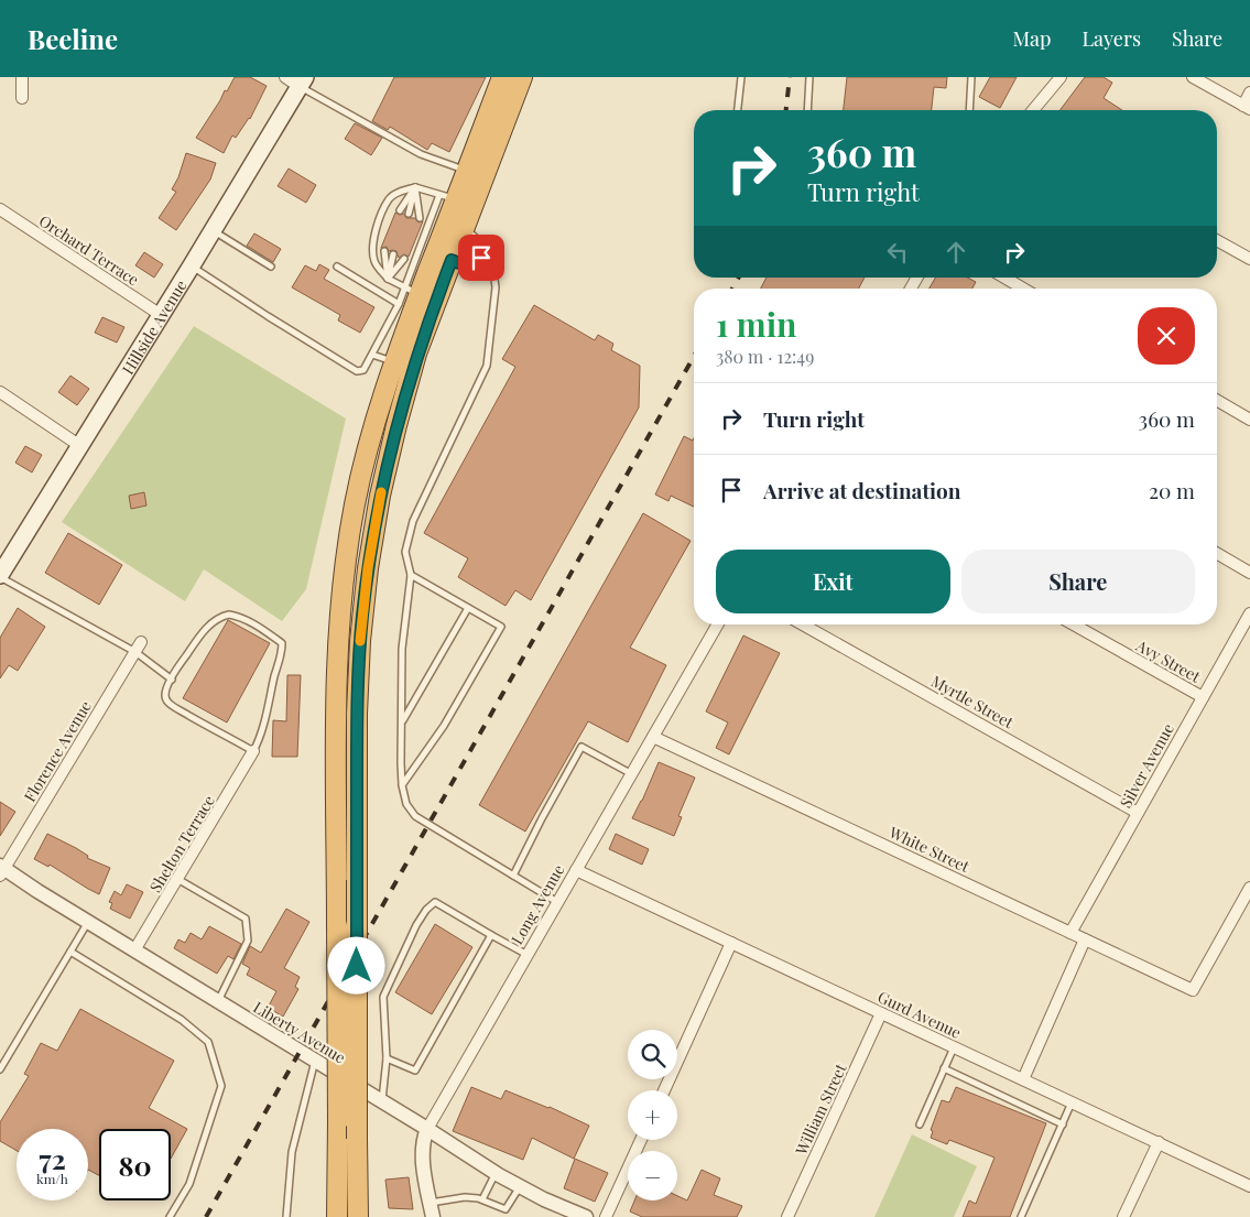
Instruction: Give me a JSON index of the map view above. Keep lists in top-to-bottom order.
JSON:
{
  "streets": {
    "main road": ["Hillside Avenue"],
    "street": [
      "Orchard Terrace",
      "Avy Street",
      "Myrtle Street",
      "Florence Avenue",
      "Silver Avenue",
      "Shelton Terrace",
      "White Street",
      "Long Avenue",
      "Gurd Avenue",
      "Liberty Avenue",
      "William Street"
    ]
  },
  "crossings": [
    ["Orchard Terrace", "Hillside Avenue"],
    ["Avy Street", "Silver Avenue"],
    ["Myrtle Street", "Silver Avenue"],
    ["Florence Avenue", "Liberty Avenue"],
    ["Silver Avenue", "White Street"],
    ["Shelton Terrace", "Liberty Avenue"],
    ["White Street", "Long Avenue"],
    ["Long Avenue", "Gurd Avenue"],
    ["Long Avenue", "Liberty Avenue"],
    ["Gurd Avenue", "William Street"]
  ],
  "page": {
    "header": "Beeline",
    "nav": ["Map", "Layers", "Share"],
    "turn": ["360 m", "Turn right"],
    "heading": ["1 min", "380 m · 12:49"],
    "list": [
      {
        "name": "Turn right",
        "value": "360 m"
      },
      {
        "name": "Arrive at destination",
        "value": "20 m"
      }
    ],
    "buttons": ["Exit", "Share"],
    "map_buttons": ["+", "−"],
    "speed": "72 km/h",
    "limit": "80"
  }
}
